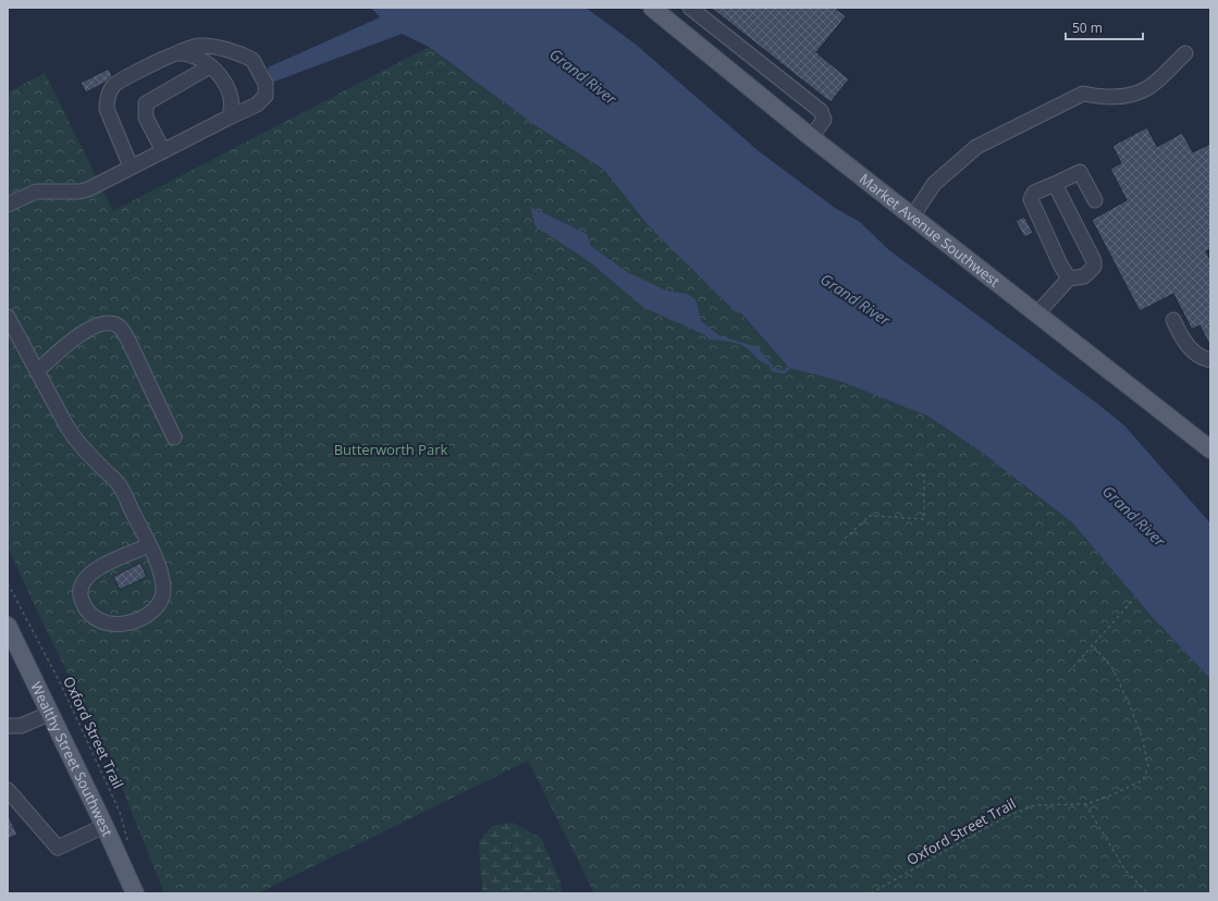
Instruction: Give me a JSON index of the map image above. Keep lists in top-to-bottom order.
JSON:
{
  "streets": {
    "main road": ["Market Avenue Southwest", "Wealthy Street Southwest"],
    "path": ["Oxford Street Trail"]
  },
  "water": ["Grand River"],
  "parks": ["Butterworth Park"],
  "scale_bar": "50 m"
}
